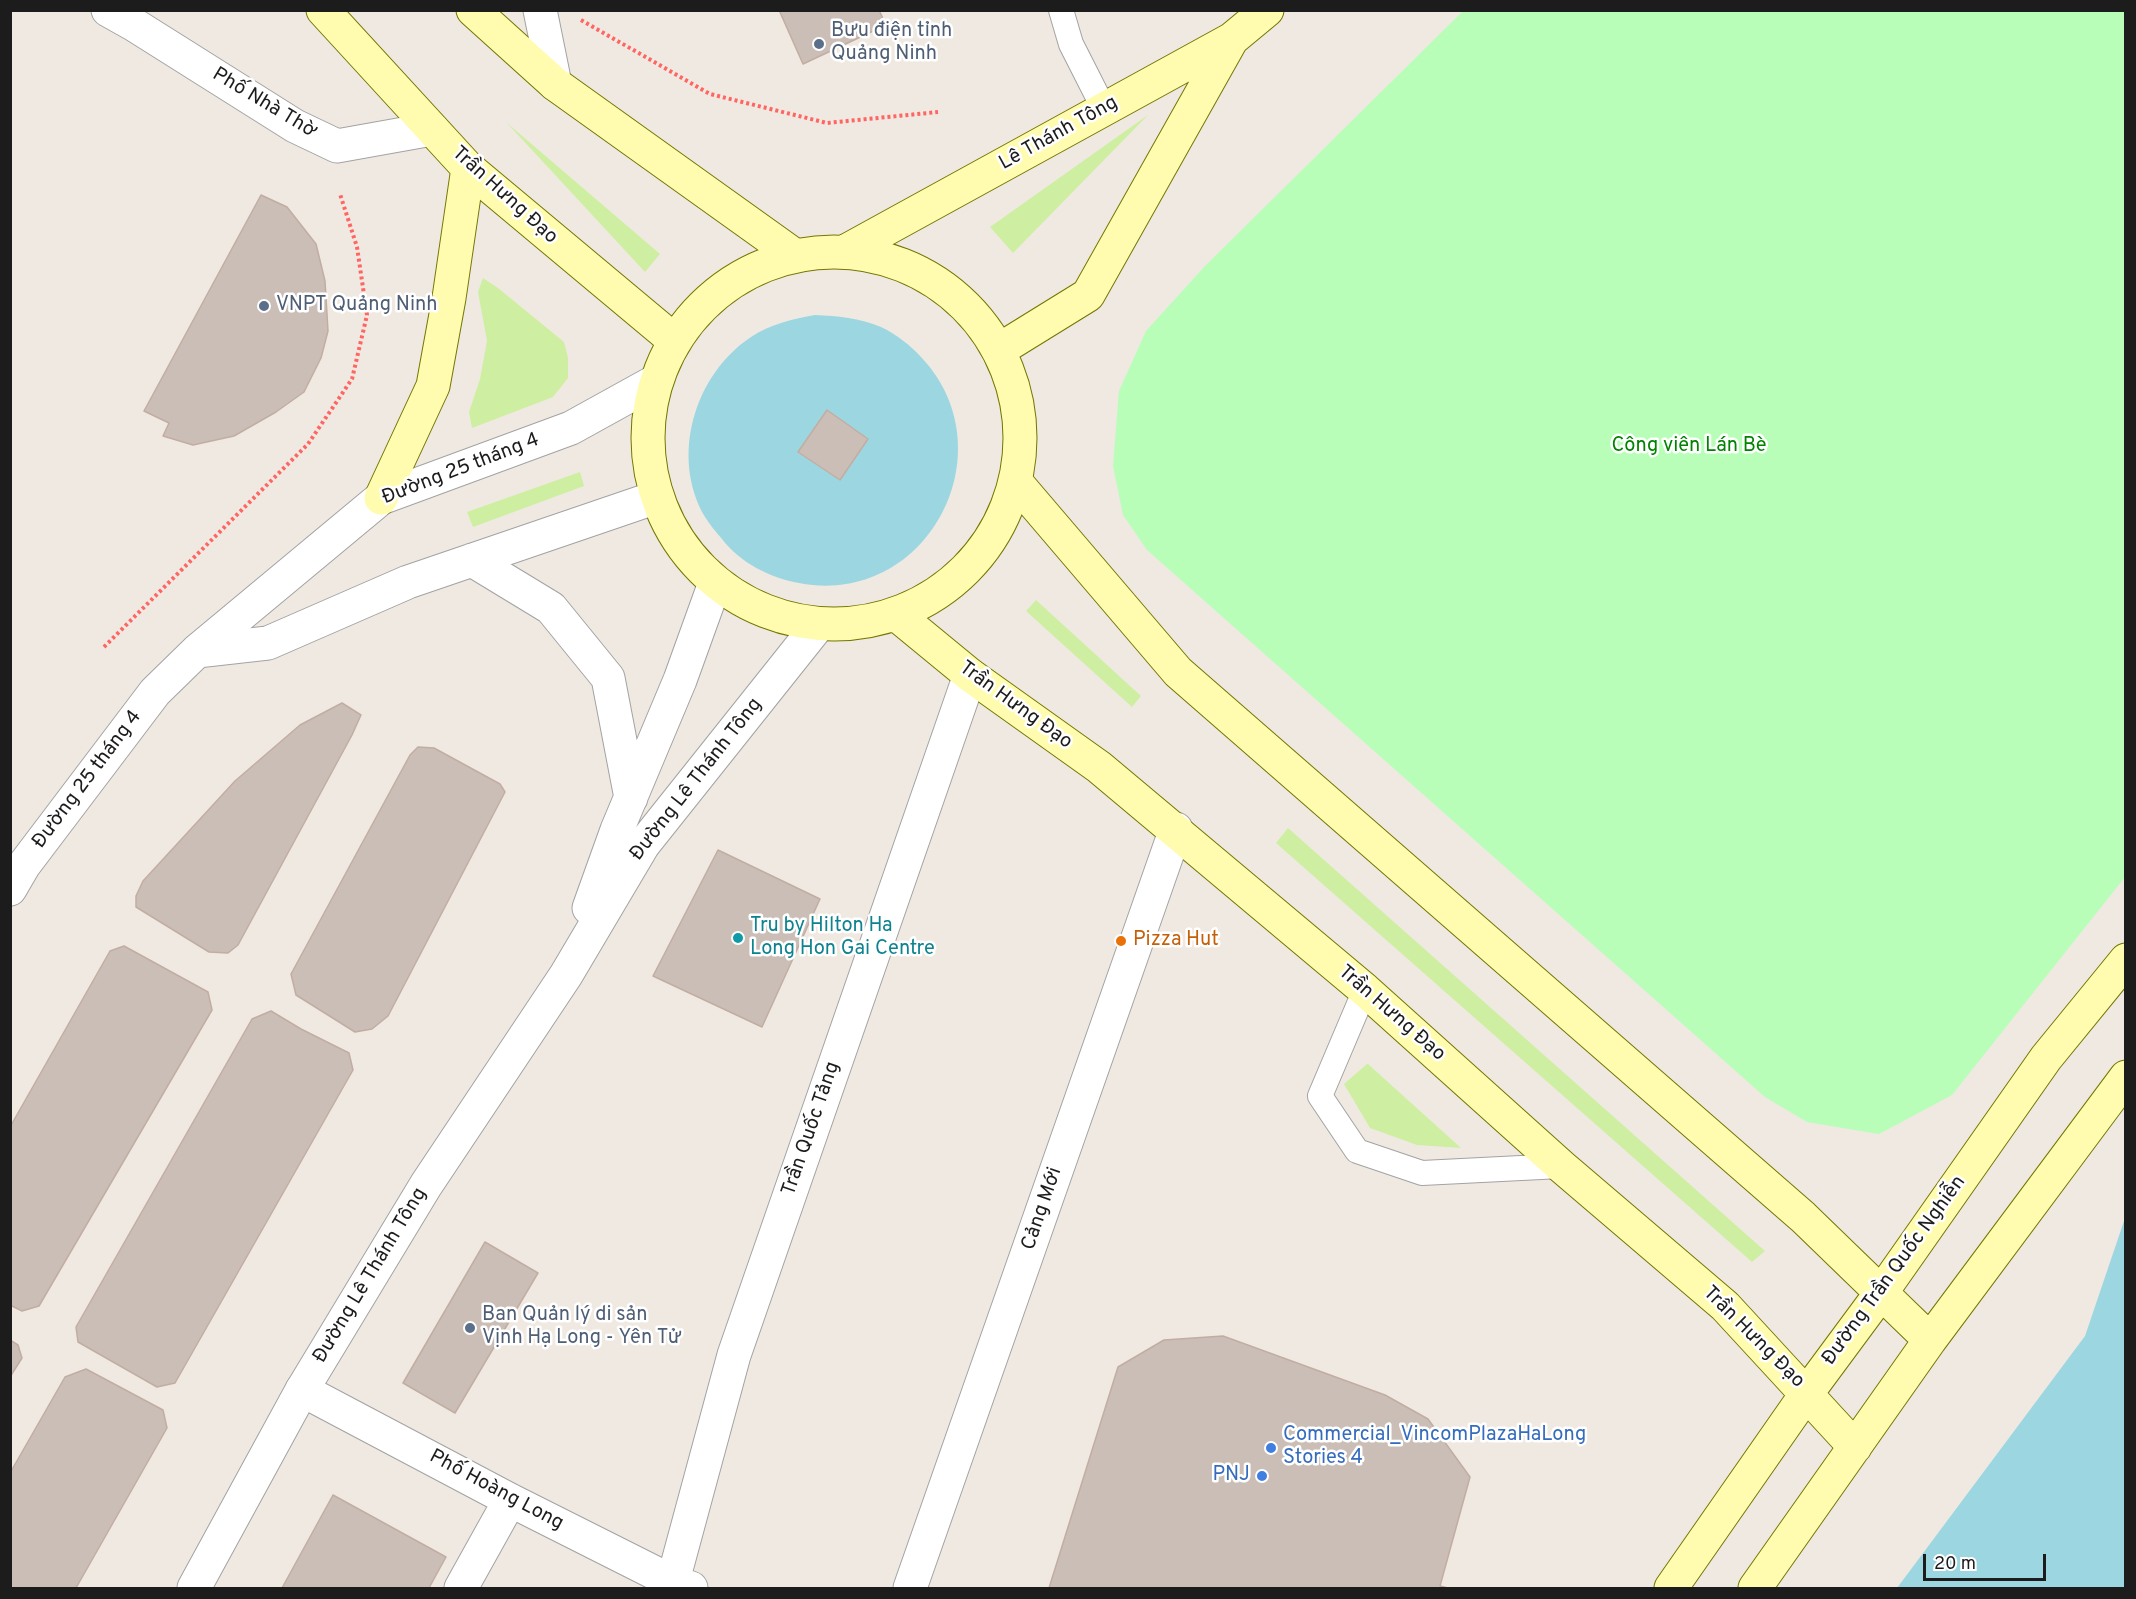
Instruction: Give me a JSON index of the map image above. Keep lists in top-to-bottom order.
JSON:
{
  "streets": {
    "main road": ["Lê Thánh Tông", "Trần Hưng Đạo", "Đường Trần Quốc Nghiễn"],
    "street": [
      "Phố Nhà Thờ",
      "Đường 25 tháng 4",
      "Đường Lê Thánh Tông",
      "Trần Quốc Tảng",
      "Cảng Mới",
      "Phố Hoàng Long"
    ]
  },
  "crossings": [
    ["Phố Nhà Thờ", "Trần Hưng Đạo"],
    ["Trần Hưng Đạo", "Trần Quốc Tảng"],
    ["Trần Hưng Đạo", "Cảng Mới"],
    ["Trần Hưng Đạo", "Đường Trần Quốc Nghiễn"],
    ["Đường Lê Thánh Tông", "Phố Hoàng Long"],
    ["Trần Quốc Tảng", "Phố Hoàng Long"]
  ],
  "parks": ["Công viên Lán Bè"],
  "places": [
    "Bưu điện tỉnh Quảng Ninh",
    "VNPT Quảng Ninh",
    "Tru by Hilton Ha Long Hon Gai Centre",
    "Pizza Hut",
    "Ban Quản lý di sản Vịnh Hạ Long - Yên Tử",
    "Commercial_VincomPlazaHaLong Stories 4",
    "PNJ"
  ],
  "scale_bar": "20 m"
}
